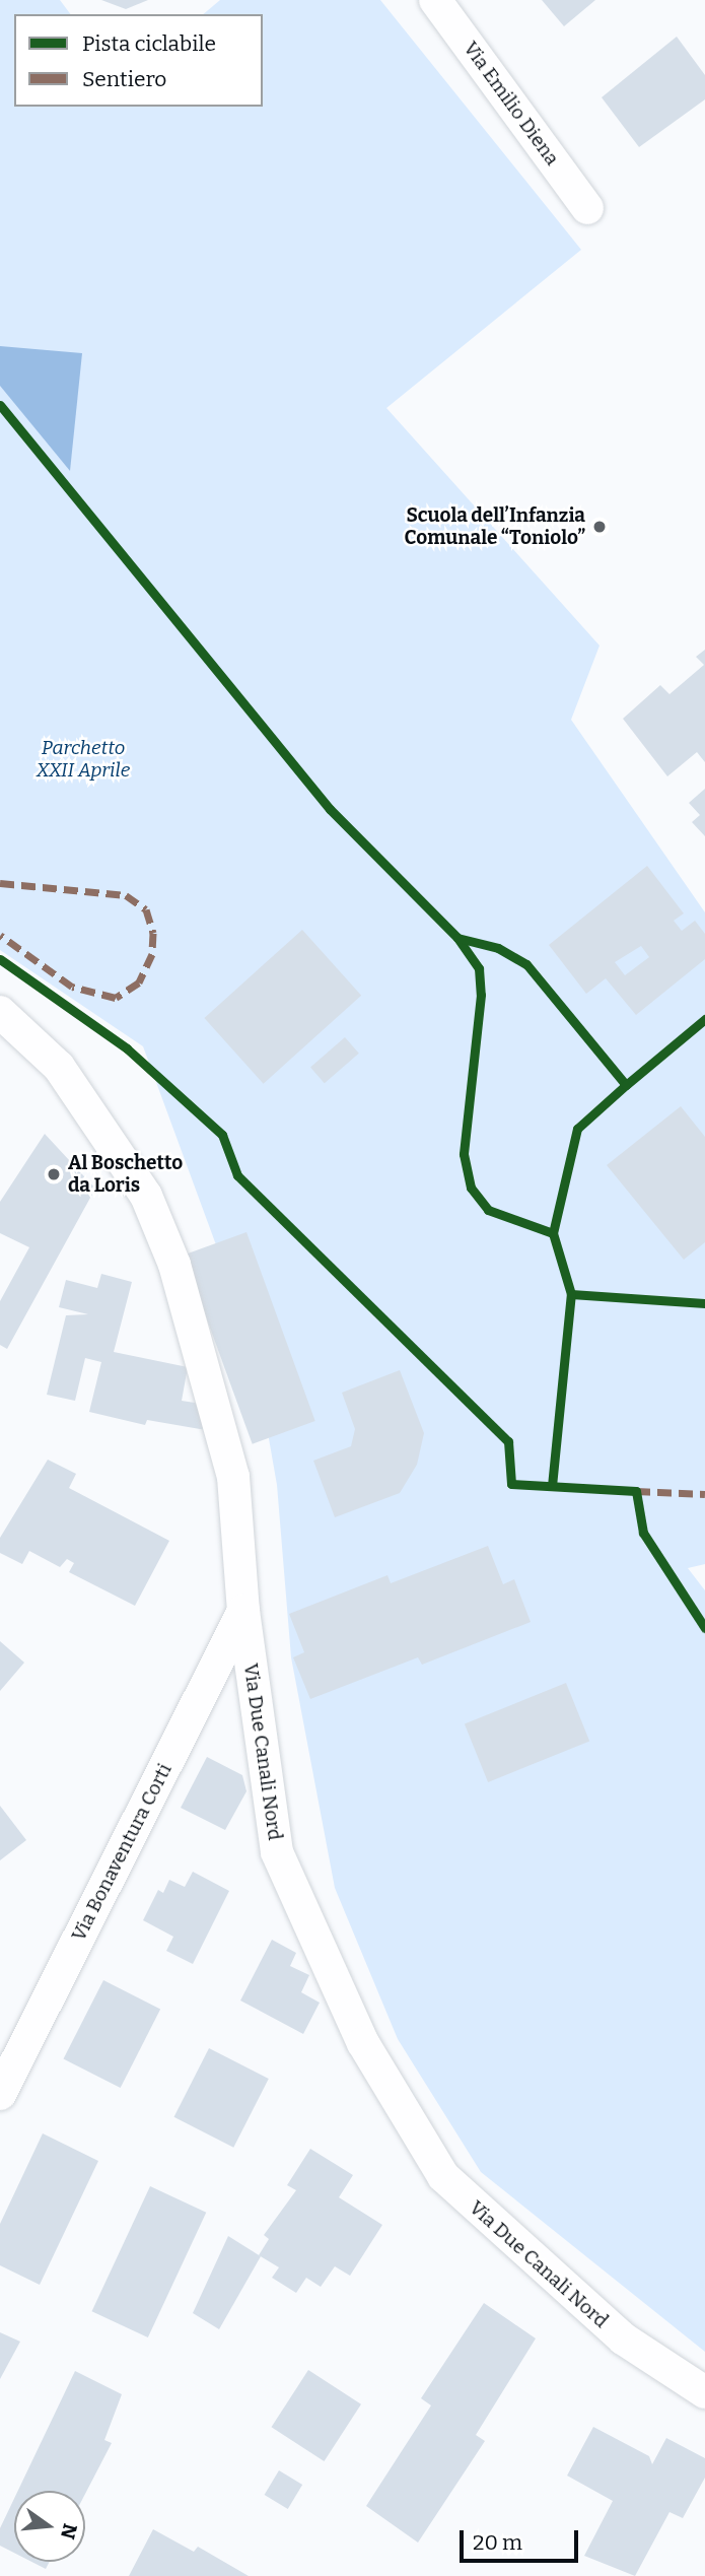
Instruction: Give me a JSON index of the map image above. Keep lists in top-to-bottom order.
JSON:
{
  "streets": {
    "street": ["Via Emilio Diena", "Via Due Canali Nord", "Via Bonaventura Corti"]
  },
  "crossings": [
    ["Via Due Canali Nord", "Via Bonaventura Corti"]
  ],
  "parks": ["Parchetto XXII Aprile"],
  "places": ["Scuola dell’Infanzia Comunale “Toniolo”", "Al Boschetto da Loris"],
  "legend": ["Pista ciclabile", "Sentiero"],
  "scale_bar": "20 m",
  "north": "right"
}
